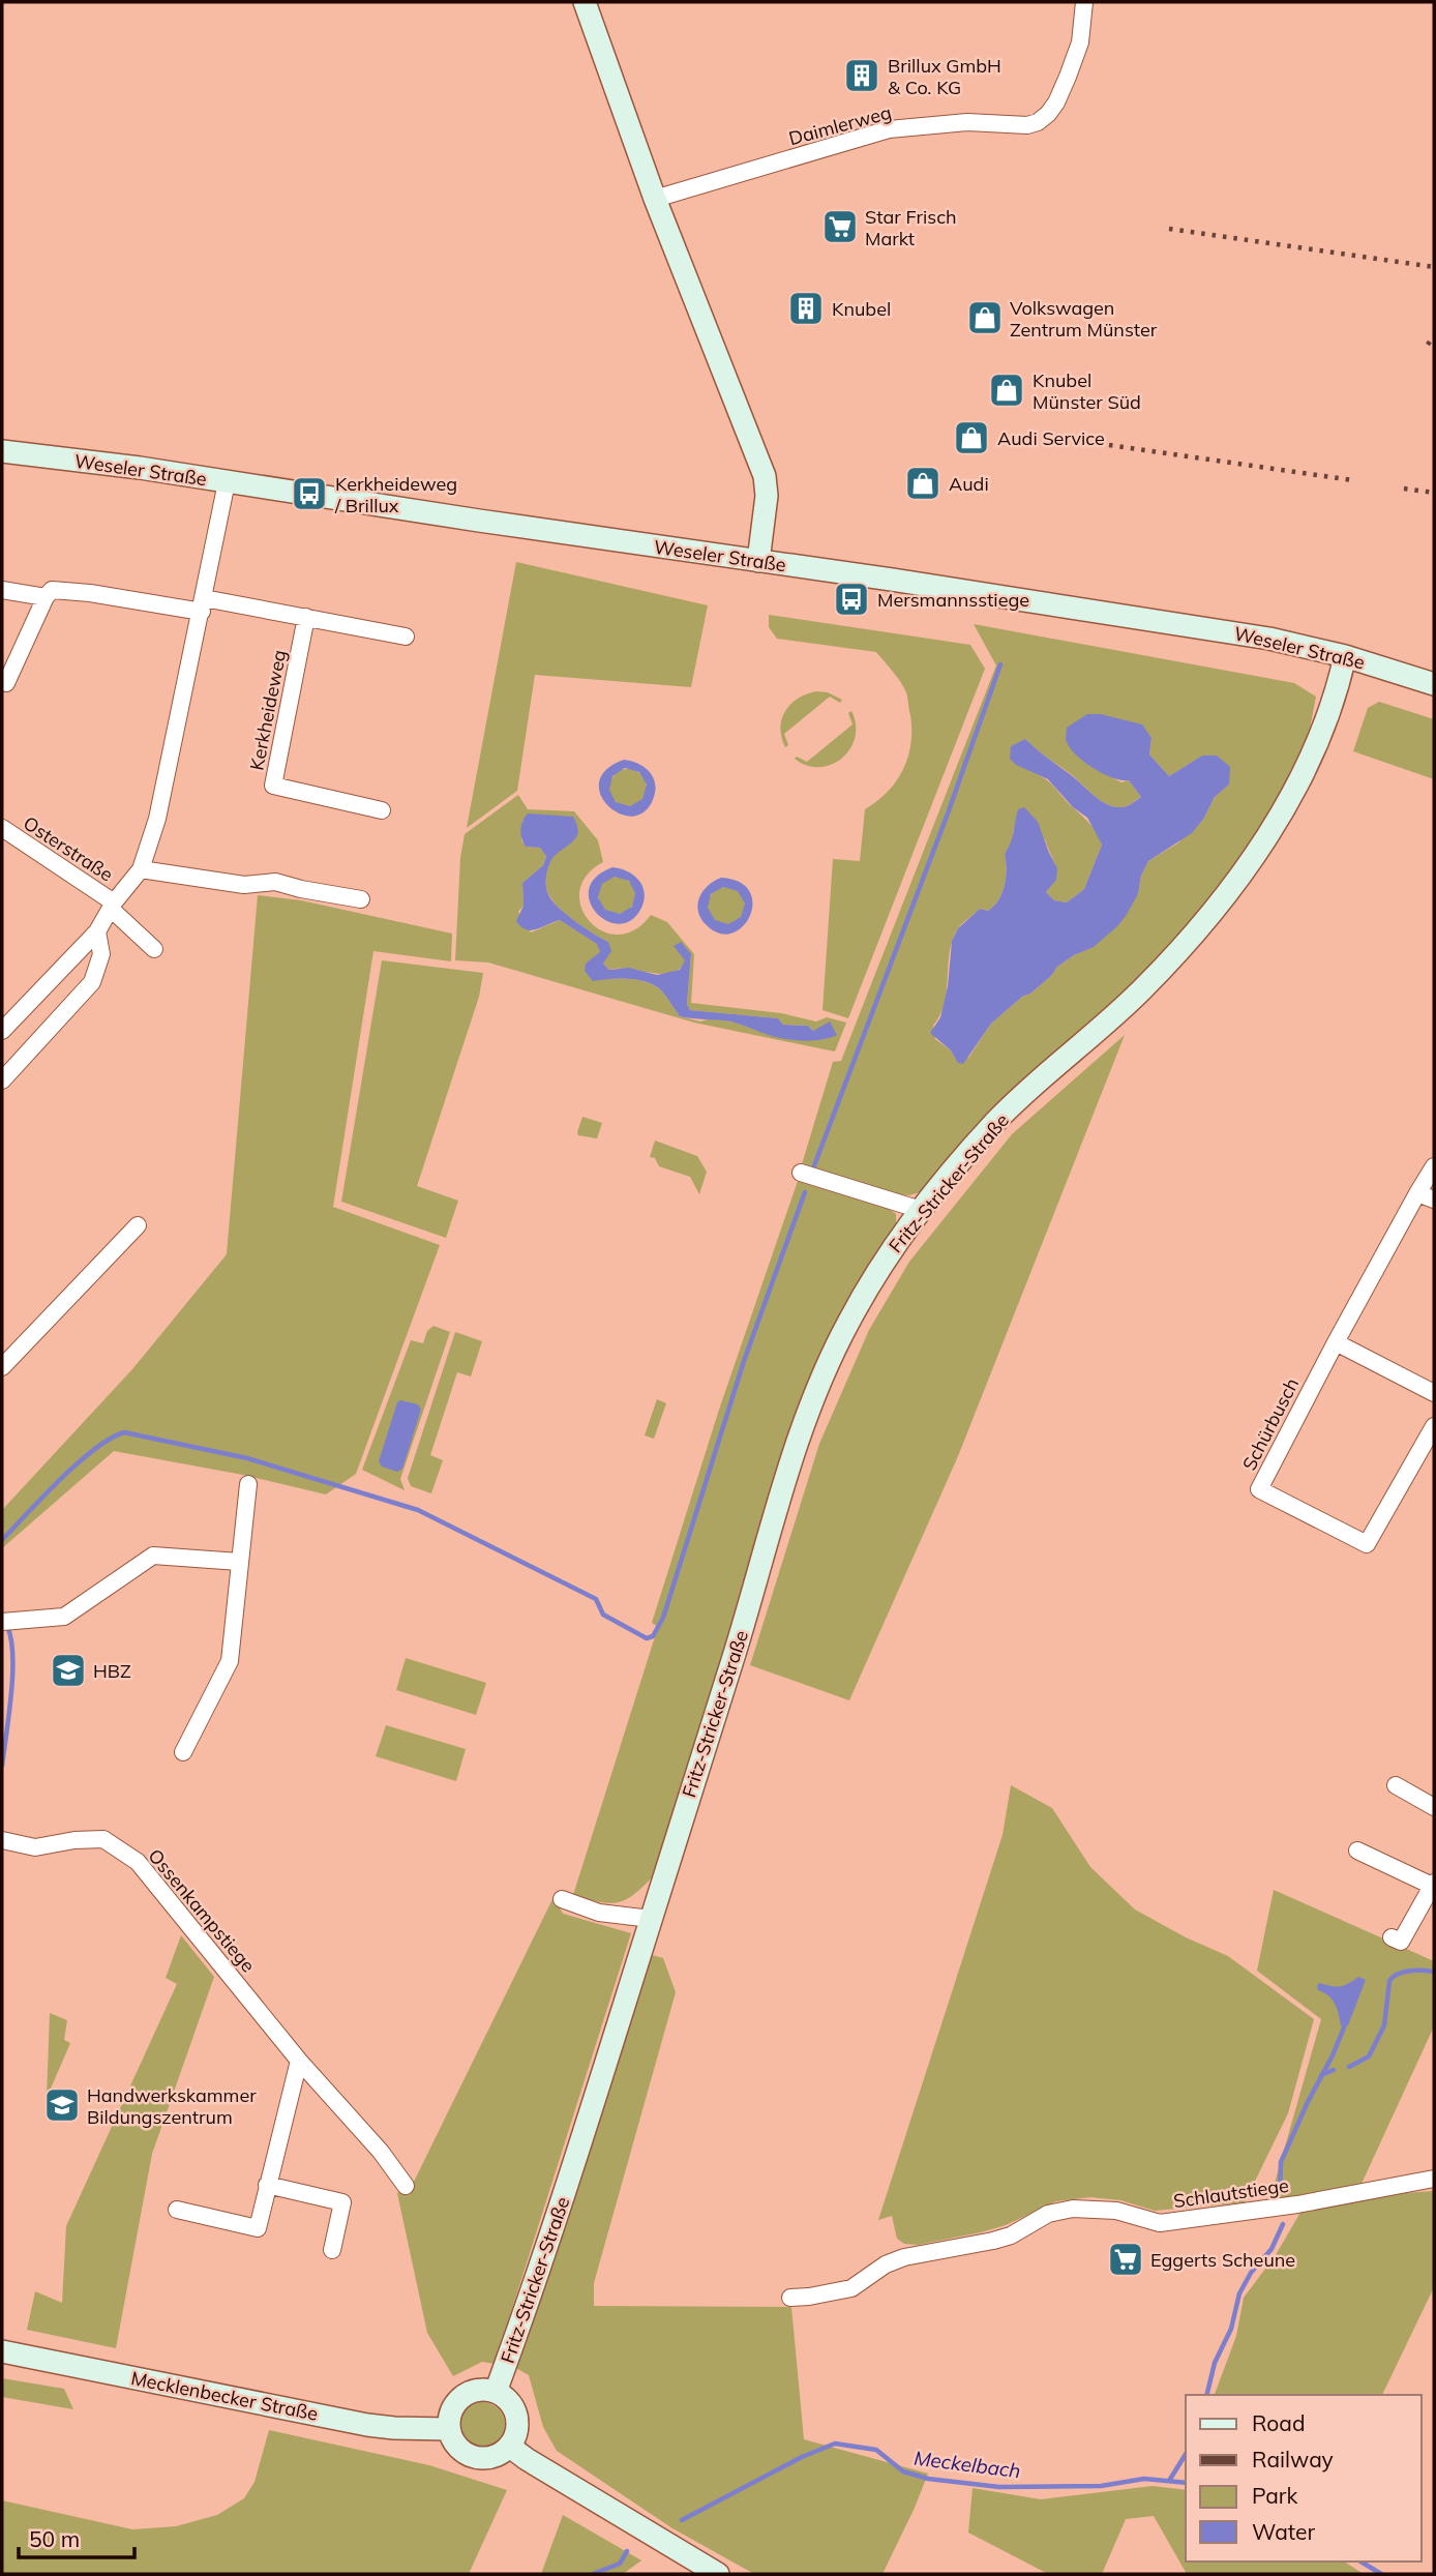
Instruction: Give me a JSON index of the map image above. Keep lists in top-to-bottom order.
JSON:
{
  "streets": {
    "main road": ["Weseler Straße", "Fritz-Stricker-Straße", "Mecklenbecker Straße"],
    "street": [
      "Daimlerweg",
      "Kerkheideweg",
      "Osterstraße",
      "Schürbusch",
      "Ossenkampstiege",
      "Schlautstiege"
    ]
  },
  "crossings": [
    ["Weseler Straße", "Fritz-Stricker-Straße"],
    ["Fritz-Stricker-Straße", "Mecklenbecker Straße"]
  ],
  "water": ["Meckelbach"],
  "places": {
    "building": ["Brillux GmbH & Co. KG", "Knubel"],
    "supermarket": ["Star Frisch Markt", "Eggerts Scheune"],
    "shop": [
      "Volkswagen Zentrum Münster",
      "Knubel Münster Süd",
      "Audi Service",
      "Audi"
    ],
    "bus stop": ["Kerkheideweg / Brillux", "Mersmannsstiege"],
    "school or university": ["HBZ", "Handwerkskammer Bildungszentrum"]
  },
  "legend": [
    "Road",
    "Railway",
    "Park",
    "Water"
  ],
  "scale_bar": "50 m"
}
